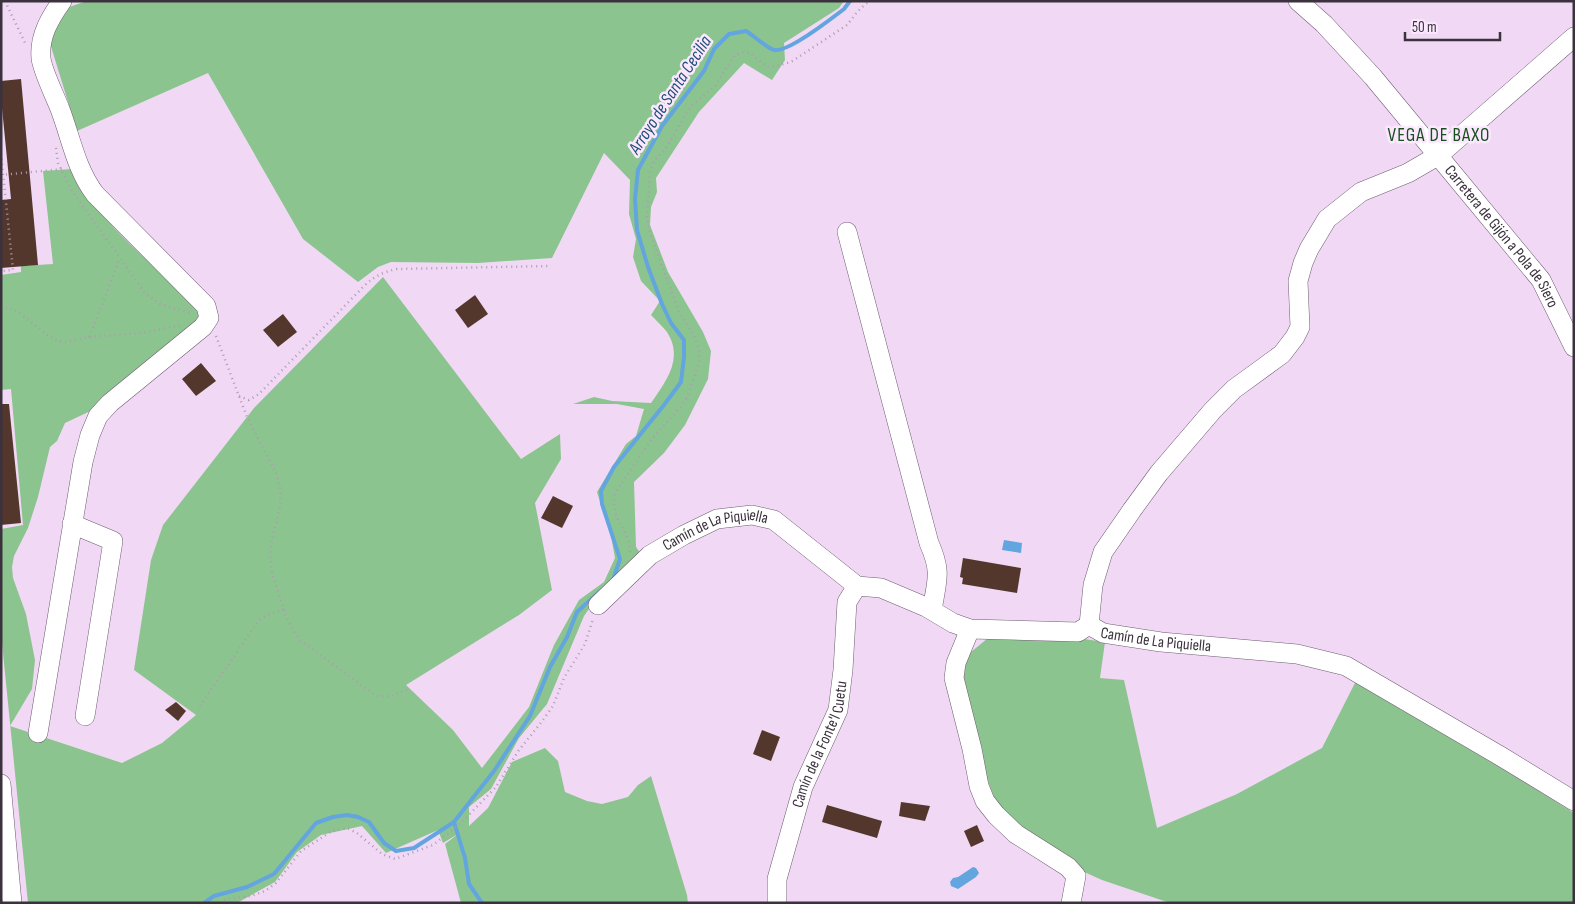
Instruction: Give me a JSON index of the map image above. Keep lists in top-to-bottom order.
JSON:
{
  "streets": {
    "street": ["Carretera de Gijón a Pola de Siero", "Camín de La Piquiella", "Camín de la Fonte'l Cuetu"]
  },
  "crossings": [
    ["Camín de La Piquiella", "Camín de la Fonte'l Cuetu"]
  ],
  "districts": ["VEGA DE BAXO"],
  "water": ["Arroyo de Santa Cecilia"],
  "scale_bar": "50 m"
}
